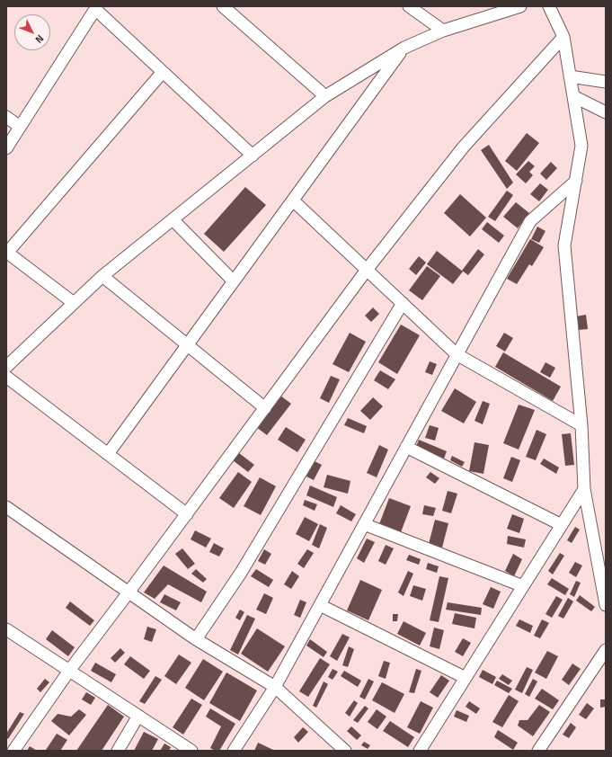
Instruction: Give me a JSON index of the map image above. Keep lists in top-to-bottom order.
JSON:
{
  "north": "bottom right"
}
